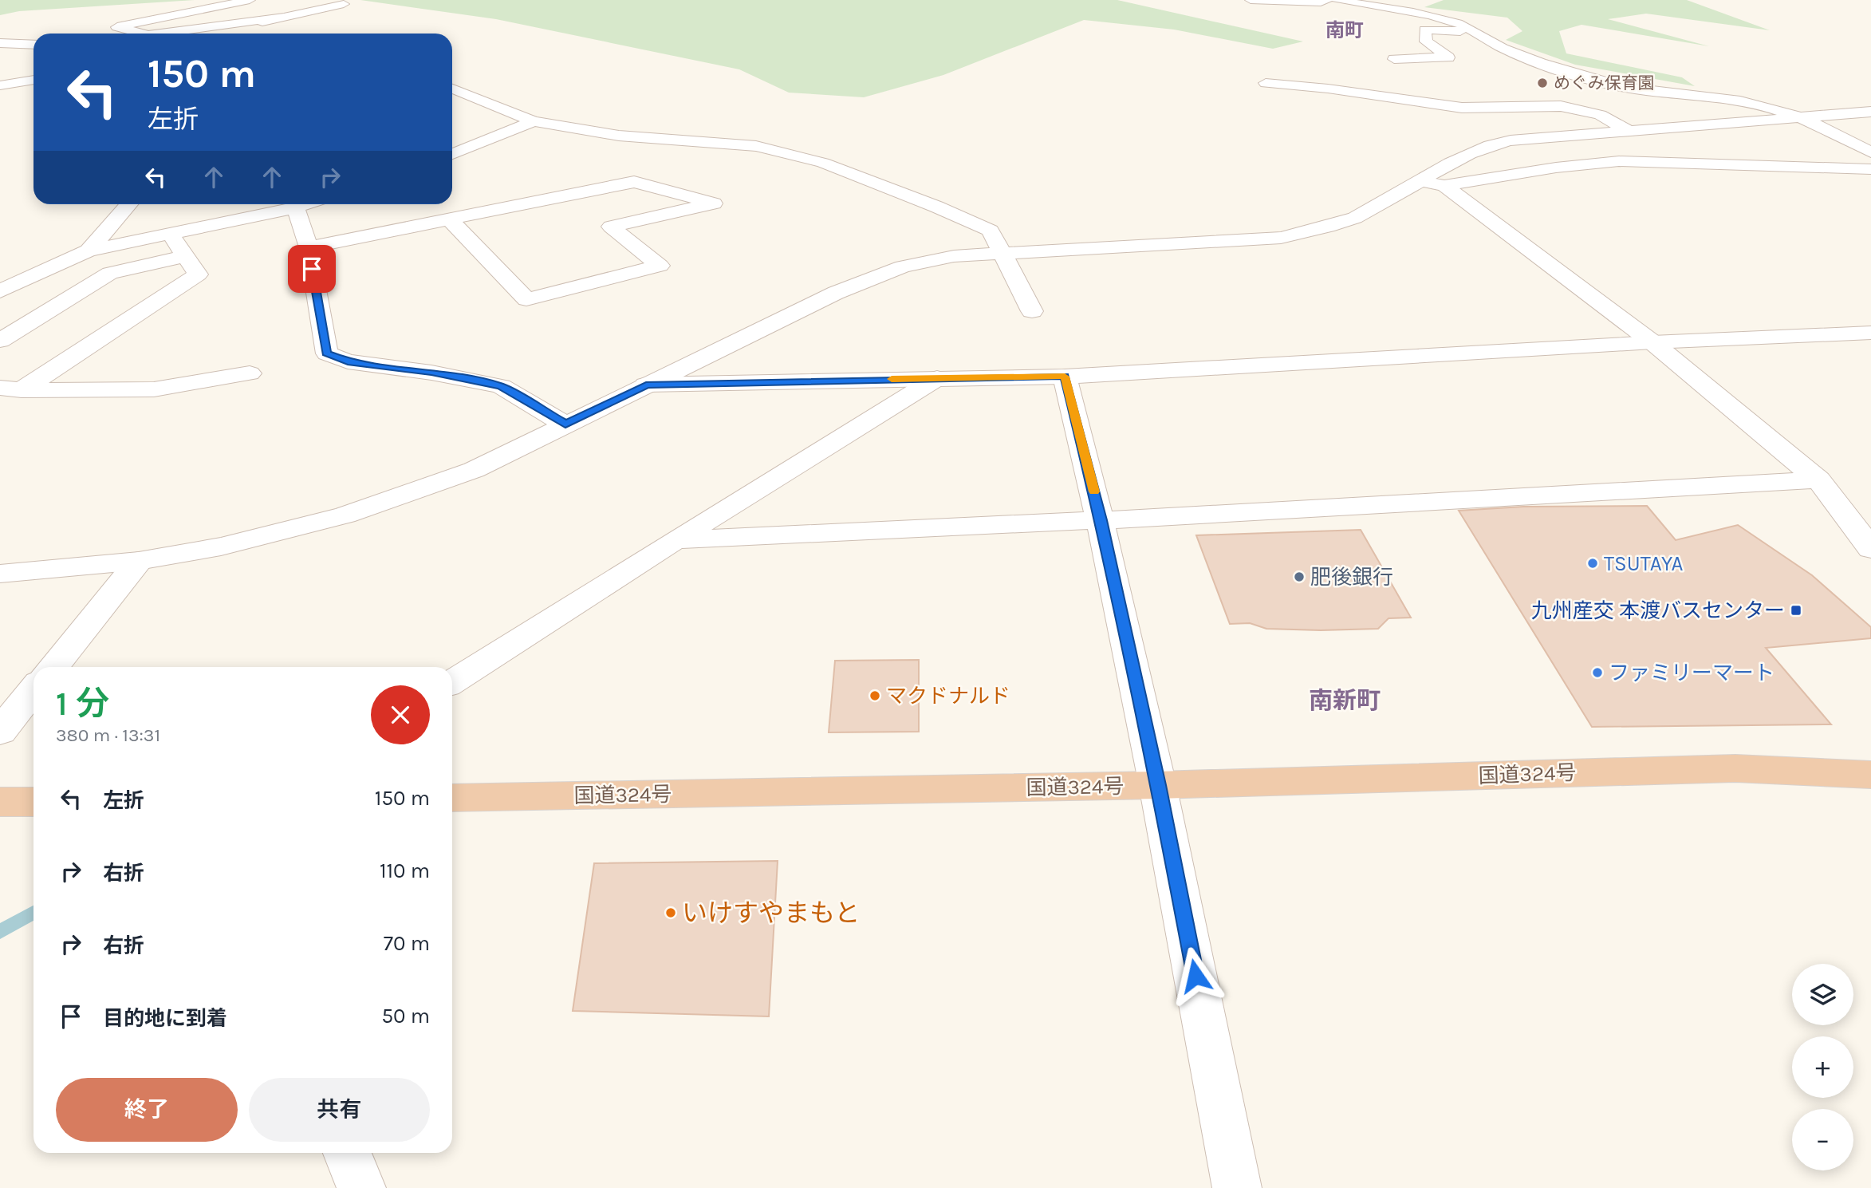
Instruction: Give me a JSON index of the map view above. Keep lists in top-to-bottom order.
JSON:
{
  "streets": {
    "highway": ["国道324号"]
  },
  "districts": ["南町", "南新町"],
  "places": {
    "other": [
      "めぐみ保育園",
      "TSUTAYA",
      "肥後銀行",
      "ファミリーマート",
      "マクドナルド",
      "いけすやまもと"
    ],
    "transit": ["九州産交 本渡バスセンター"]
  },
  "page": {
    "turn": ["150 m", "左折"],
    "heading": ["1 分", "380 m · 13:31"],
    "list": [
      {
        "name": "左折",
        "value": "150 m"
      },
      {
        "name": "右折",
        "value": "110 m"
      },
      {
        "name": "右折",
        "value": "70 m"
      },
      {
        "name": "目的地に到着",
        "value": "50 m"
      }
    ],
    "map_buttons": ["+", "−"],
    "buttons": ["終了", "共有"]
  }
}
